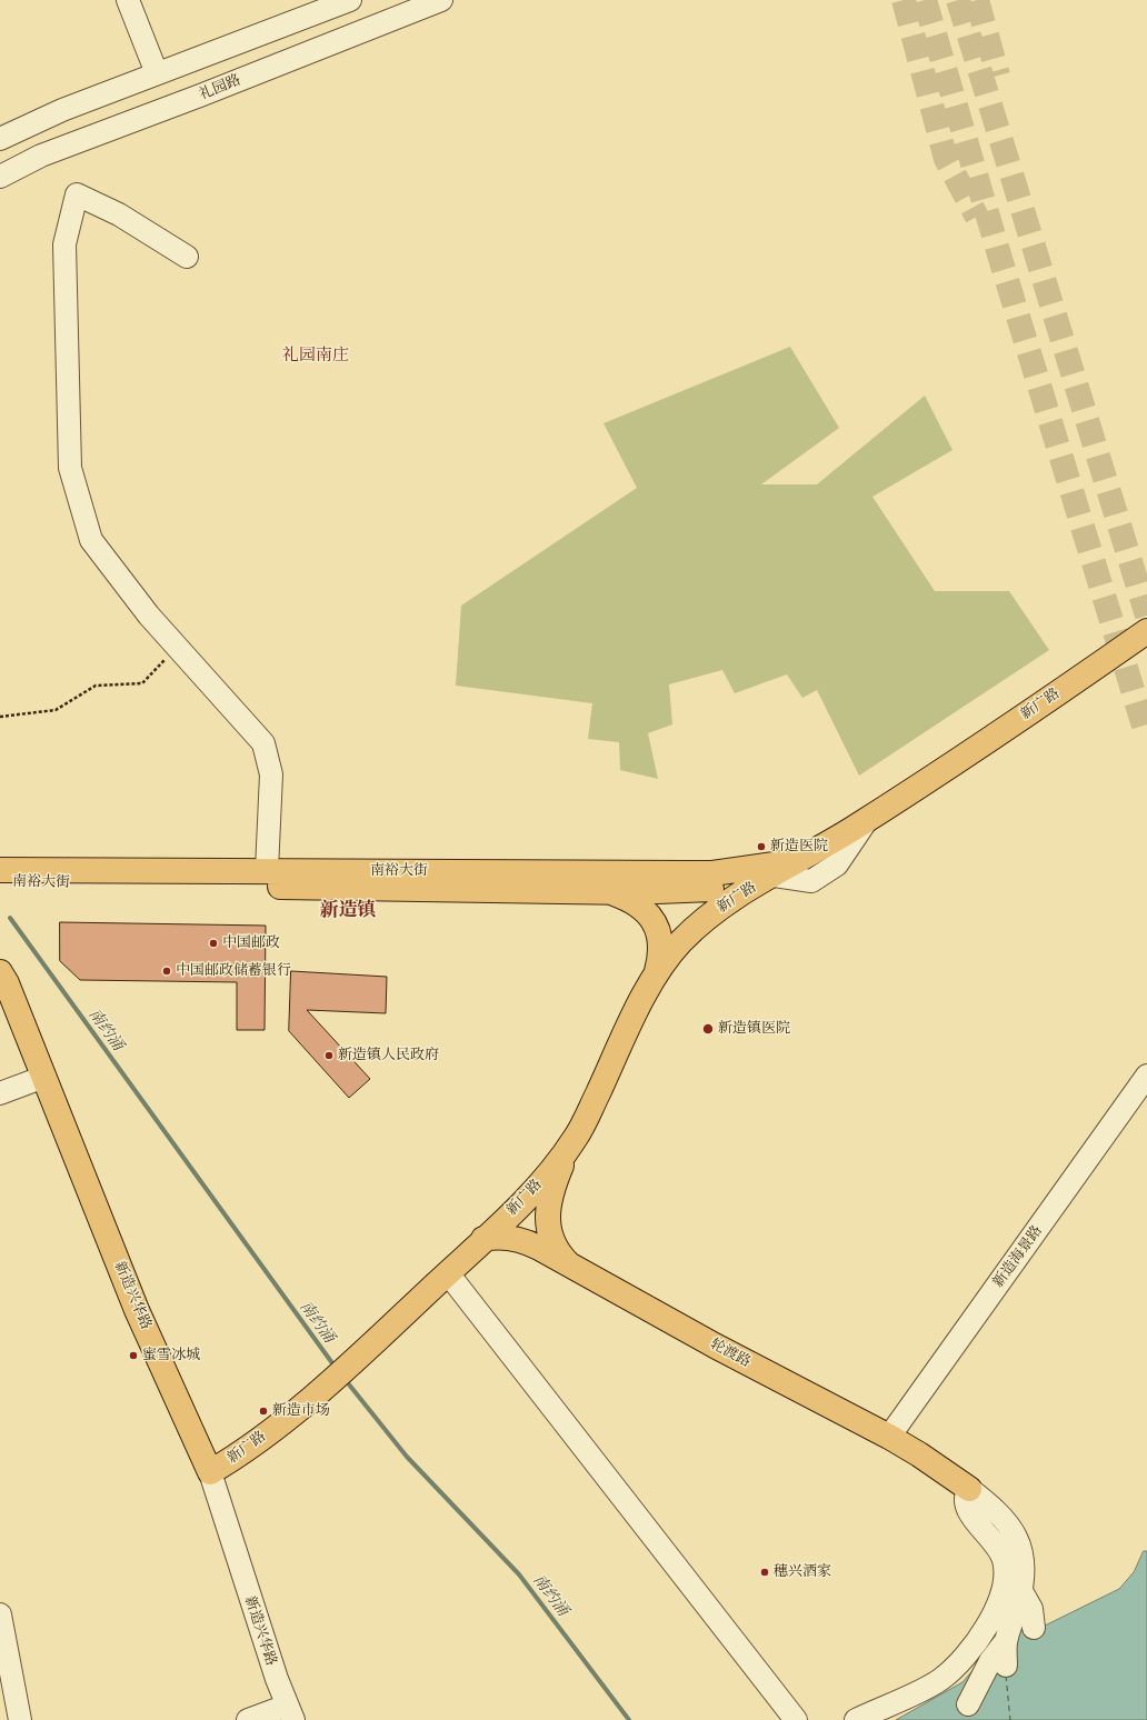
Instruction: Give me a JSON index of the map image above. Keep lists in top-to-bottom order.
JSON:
{
  "streets": {
    "main road": [
      "新广路",
      "南裕大街",
      "新造兴华路",
      "轮渡路"
    ],
    "street": ["礼园路", "新造海景路"]
  },
  "crossings": [
    ["新广路", "南裕大街"],
    ["新广路", "新造兴华路"],
    ["新广路", "轮渡路"],
    ["新造海景路", "轮渡路"]
  ],
  "districts": ["礼园南庄", "新造镇"],
  "water": ["南约涌"],
  "places": [
    "新造医院",
    "中国邮政",
    "中国邮政储蓄银行",
    "新造镇医院",
    "新造镇人民政府",
    "蜜雪冰城",
    "新造市场",
    "穗兴酒家"
  ]
}
